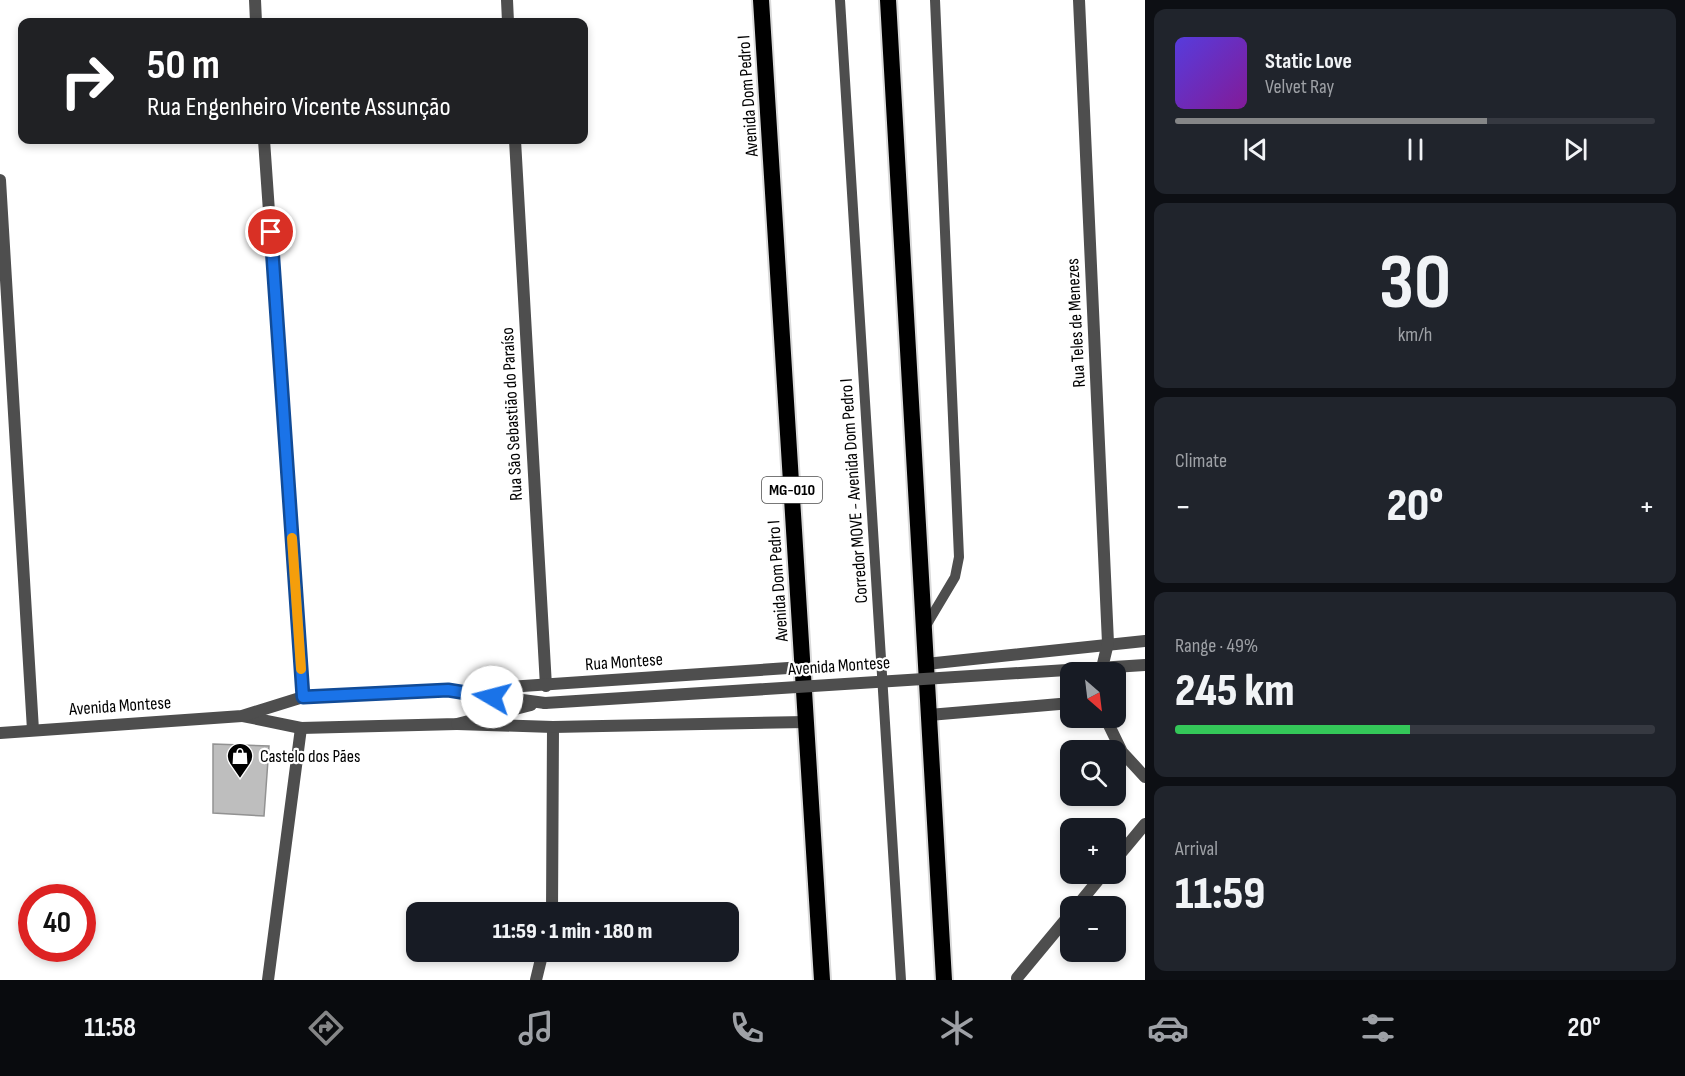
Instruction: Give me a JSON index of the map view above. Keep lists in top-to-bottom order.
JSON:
{
  "streets": {
    "highway": ["Avenida Dom Pedro I", "MG-010"],
    "street": [
      "Rua Teles de Menezes",
      "Rua São Sebastião do Paraíso",
      "Rua Montese",
      "Avenida Montese"
    ],
    "lane": ["Corredor MOVE - Avenida Dom Pedro I"]
  },
  "crossings": [
    ["Avenida Dom Pedro I", "Rua Montese"],
    ["Rua São Sebastião do Paraíso", "Rua Montese"],
    ["Rua Montese", "Avenida Montese"]
  ],
  "places": {
    "shop": ["Castelo dos Pães"]
  },
  "north": "bottom right",
  "page": {
    "turn": ["50 m", "Rua Engenheiro Vicente Assunção"],
    "song": ["Static Love", "Velvet Ray"],
    "tile": [
      ["30", "km/h"],
      "Climate",
      ["Range · 49%", "245 km"],
      ["Arrival", "11:59"]
    ],
    "heat": ["−", "20°", "+"],
    "map_buttons": ["+", "−"],
    "limit": "40",
    "trip": "11:59 · 1 min · 180 m",
    "tabs": ["11:58", "20°"]
  }
}
